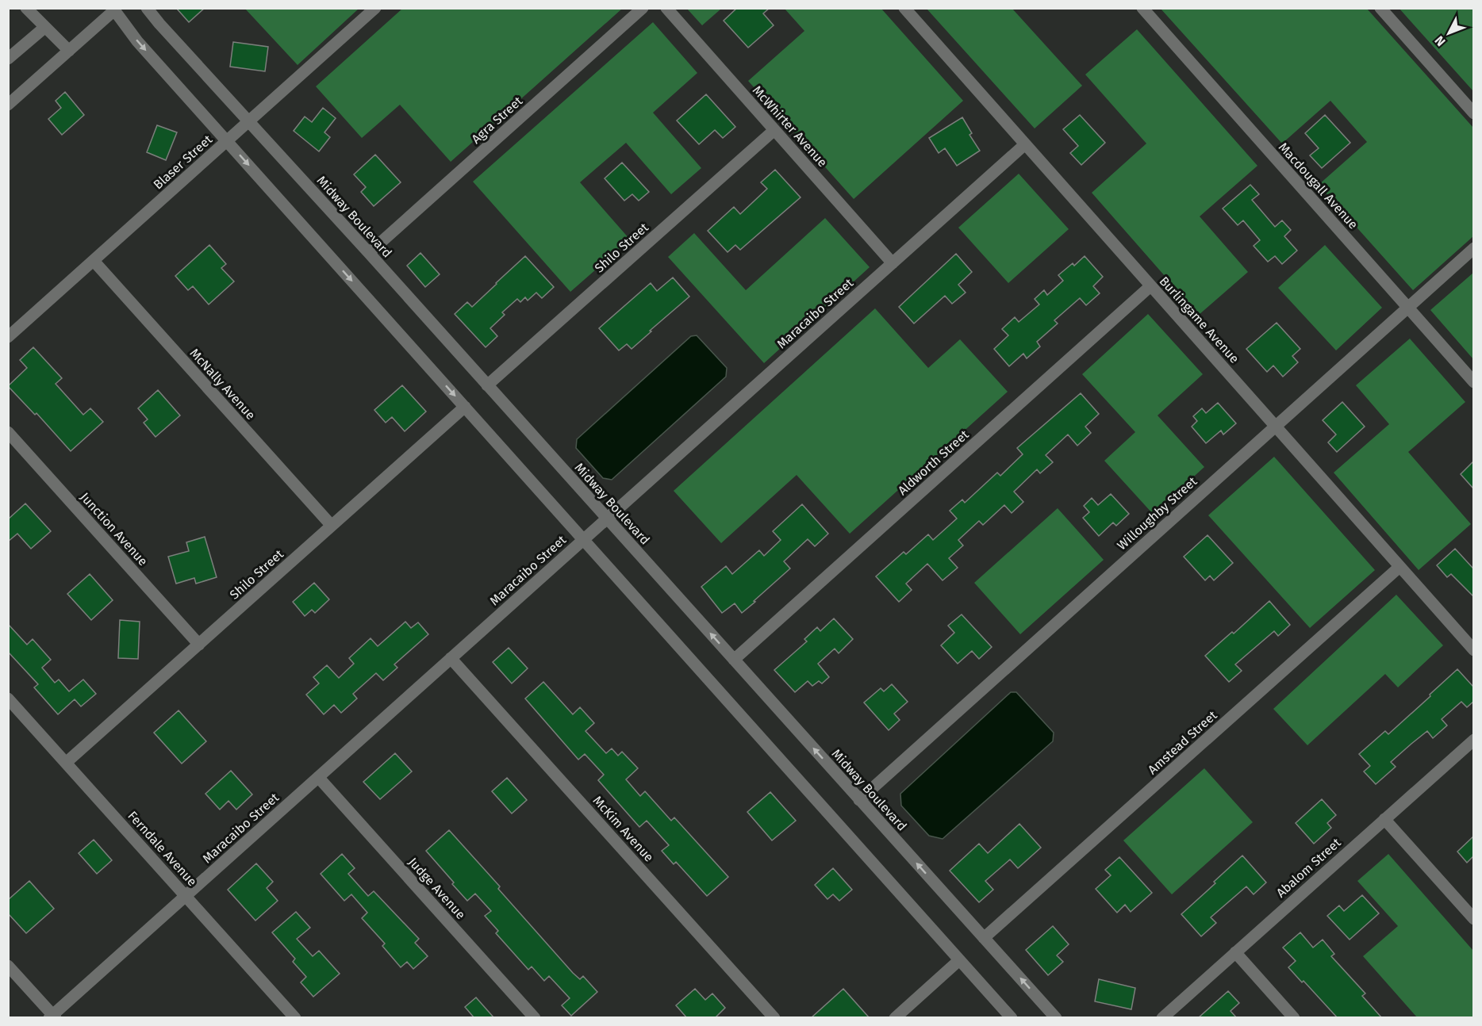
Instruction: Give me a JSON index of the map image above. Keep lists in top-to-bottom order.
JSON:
{
  "streets": {
    "street": [
      "Agra Street",
      "McWhirter Avenue",
      "Blaser Street",
      "Macdougall Avenue",
      "Midway Boulevard",
      "Shilo Street",
      "Maracaibo Street",
      "Burlingame Avenue",
      "McNally Avenue",
      "Aldworth Street",
      "Willoughby Street",
      "Junction Avenue",
      "Amstead Street",
      "McKim Avenue",
      "Ferndale Avenue",
      "Abalom Street",
      "Judge Avenue"
    ]
  },
  "crossings": [
    ["Agra Street", "Midway Boulevard"],
    ["McWhirter Avenue", "Shilo Street"],
    ["McWhirter Avenue", "Maracaibo Street"],
    ["Blaser Street", "Midway Boulevard"],
    ["Blaser Street", "McNally Avenue"],
    ["Macdougall Avenue", "Willoughby Street"],
    ["Midway Boulevard", "Shilo Street"],
    ["Midway Boulevard", "Maracaibo Street"],
    ["Midway Boulevard", "Aldworth Street"],
    ["Midway Boulevard", "Willoughby Street"],
    ["Midway Boulevard", "Amstead Street"],
    ["Shilo Street", "McNally Avenue"],
    ["Shilo Street", "Junction Avenue"],
    ["Shilo Street", "Ferndale Avenue"],
    ["Maracaibo Street", "Burlingame Avenue"],
    ["Maracaibo Street", "McKim Avenue"],
    ["Maracaibo Street", "Ferndale Avenue"],
    ["Maracaibo Street", "Judge Avenue"],
    ["Burlingame Avenue", "Aldworth Street"],
    ["Burlingame Avenue", "Willoughby Street"],
    ["Burlingame Avenue", "Amstead Street"]
  ],
  "north": "bottom left"
}
